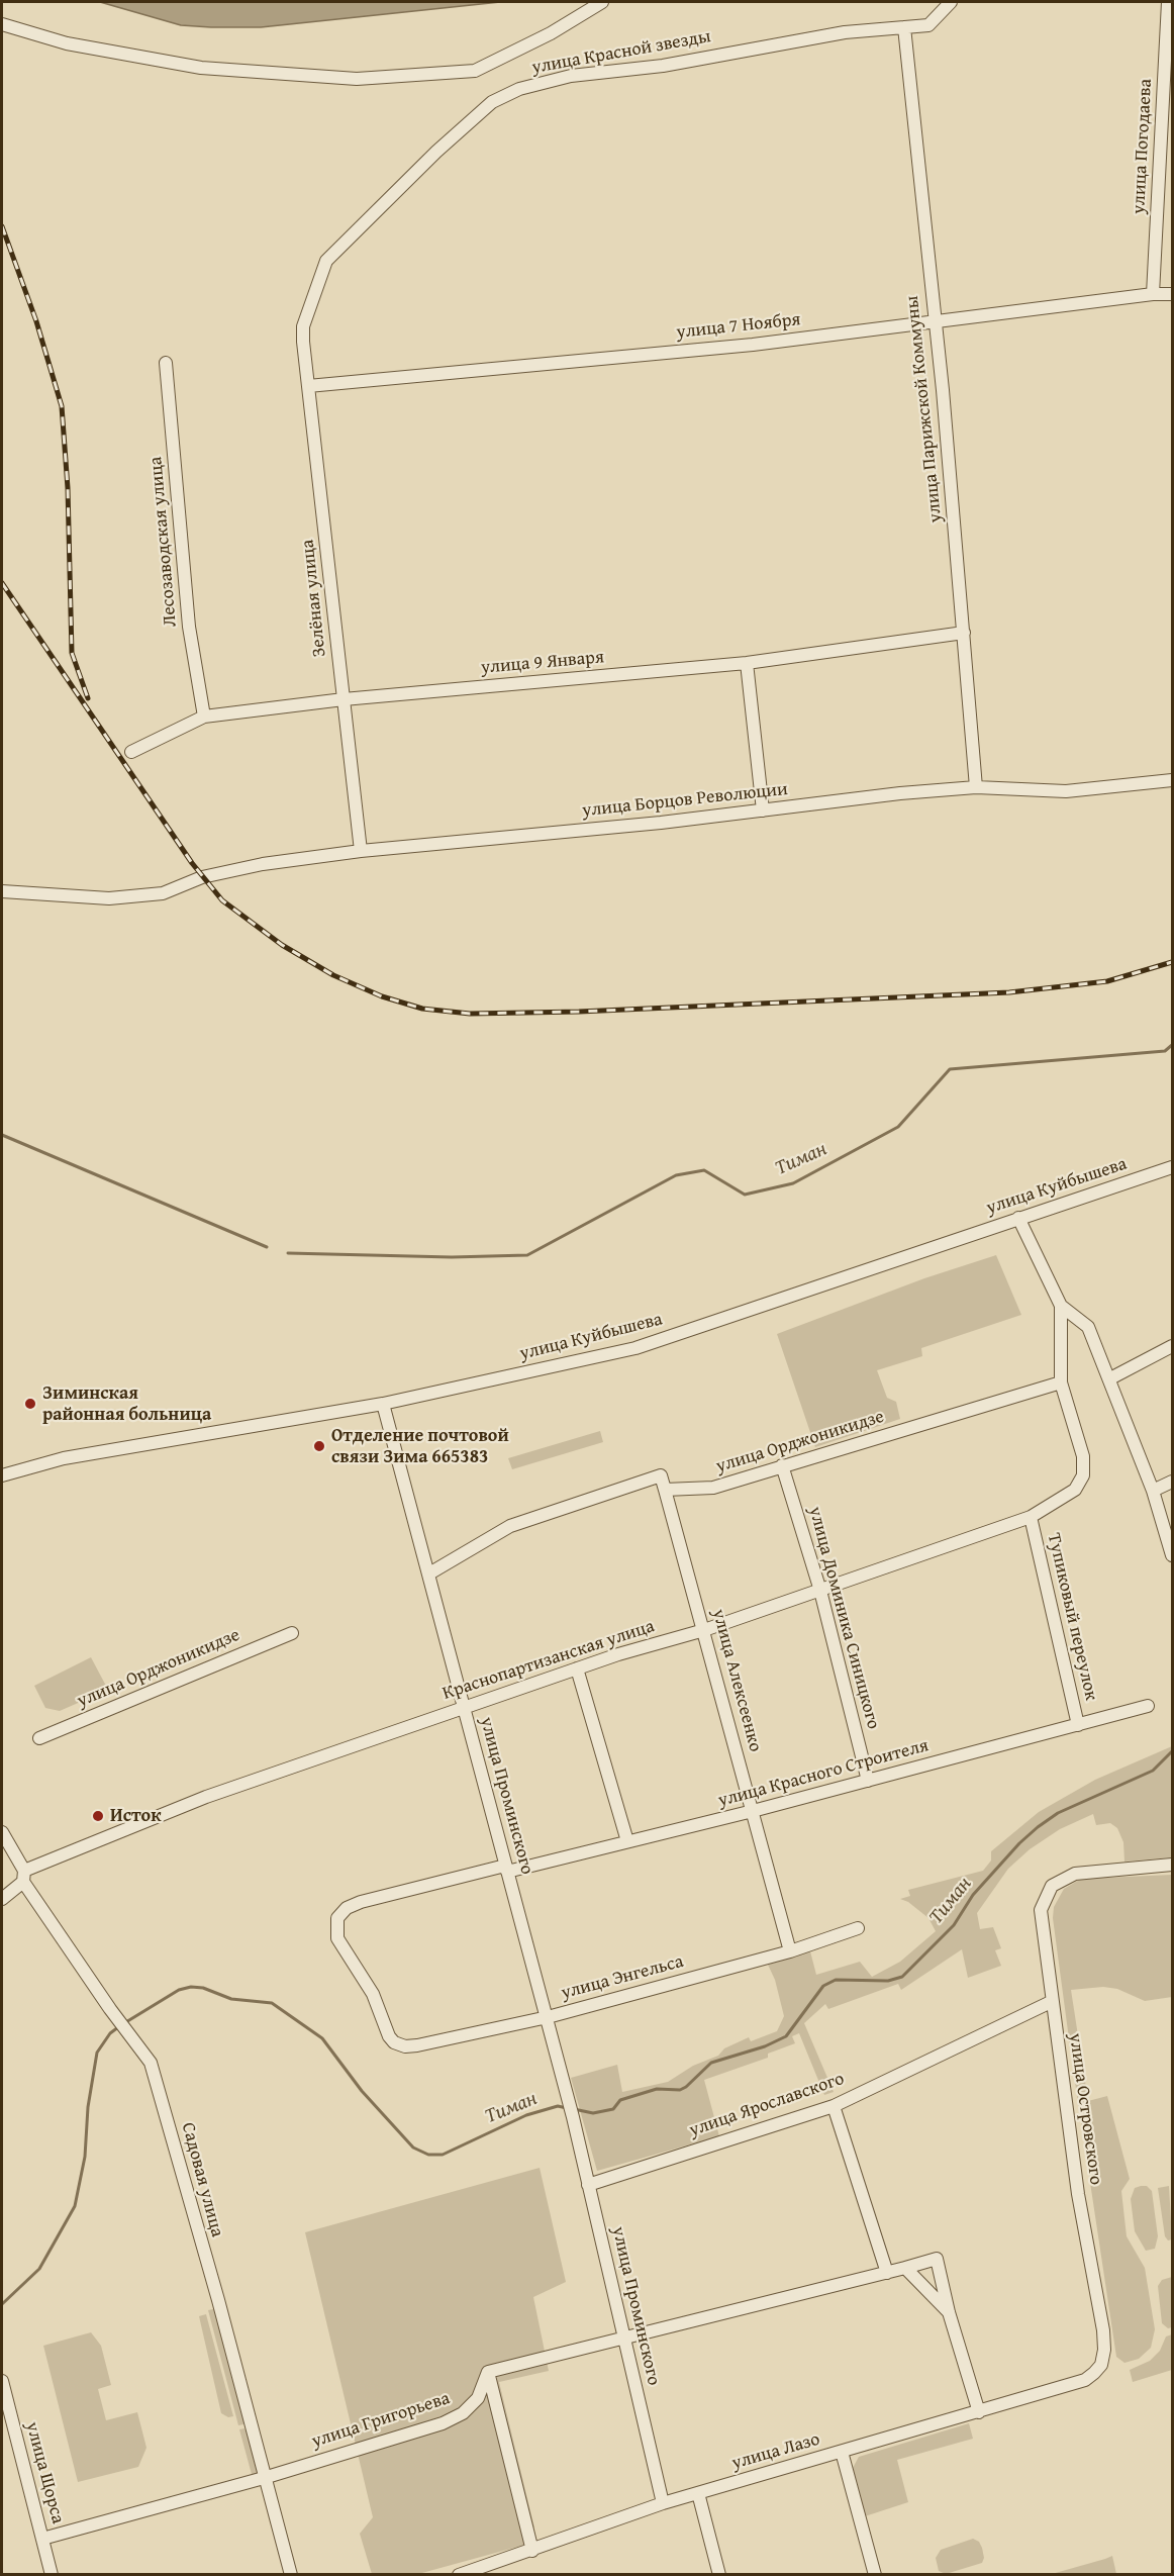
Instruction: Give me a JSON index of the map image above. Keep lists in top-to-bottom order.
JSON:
{
  "streets": {
    "street": [
      "улица Красной звезды",
      "улица Погодаева",
      "улица 7 Ноября",
      "улица Парижской Коммуны",
      "Лесозаводская улица",
      "Зелёная улица",
      "улица 9 Января",
      "улица Борцов Революции",
      "улица Куйбышева",
      "улица Орджоникидзе",
      "Тупиковый переулок",
      "улица Доминика Синицкого",
      "Краснопартизанская улица",
      "улица Алексеенко",
      "улица Красного Строителя",
      "улица Проминского",
      "улица Энгельса",
      "улица Ярославского",
      "улица Островского",
      "Садовая улица",
      "улица Григорьева",
      "улица Лазо",
      "улица Щорса"
    ]
  },
  "crossings": [
    ["улица Красной звезды", "улица Парижской Коммуны"],
    ["улица Красной звезды", "Зелёная улица"],
    ["улица Погодаева", "улица 7 Ноября"],
    ["улица 7 Ноября", "улица Парижской Коммуны"],
    ["улица 7 Ноября", "Зелёная улица"],
    ["улица Парижской Коммуны", "улица 9 Января"],
    ["улица Парижской Коммуны", "улица Борцов Революции"],
    ["Лесозаводская улица", "улица 9 Января"],
    ["Зелёная улица", "улица 9 Января"],
    ["Зелёная улица", "улица Борцов Революции"],
    ["улица Куйбышева", "улица Проминского"],
    ["улица Орджоникидзе", "улица Доминика Синицкого"],
    ["улица Орджоникидзе", "Краснопартизанская улица"],
    ["улица Орджоникидзе", "улица Алексеенко"],
    ["улица Орджоникидзе", "улица Проминского"],
    ["Тупиковый переулок", "Краснопартизанская улица"],
    ["Тупиковый переулок", "улица Красного Строителя"],
    ["улица Доминика Синицкого", "Краснопартизанская улица"],
    ["улица Доминика Синицкого", "улица Красного Строителя"],
    ["Краснопартизанская улица", "улица Алексеенко"],
    ["Краснопартизанская улица", "улица Проминского"],
    ["Краснопартизанская улица", "Садовая улица"],
    ["улица Алексеенко", "улица Красного Строителя"],
    ["улица Алексеенко", "улица Энгельса"],
    ["улица Красного Строителя", "улица Проминского"],
    ["улица Красного Строителя", "улица Энгельса"],
    ["улица Проминского", "улица Энгельса"],
    ["улица Проминского", "улица Ярославского"],
    ["улица Проминского", "улица Лазо"],
    ["улица Ярославского", "улица Островского"],
    ["улица Островского", "улица Лазо"],
    ["Садовая улица", "улица Григорьева"],
    ["улица Григорьева", "улица Щорса"]
  ],
  "water": ["Тиман"],
  "places": ["Зиминская районная больница", "Отделение почтовой связи Зима 665383", "Исток"]
}
